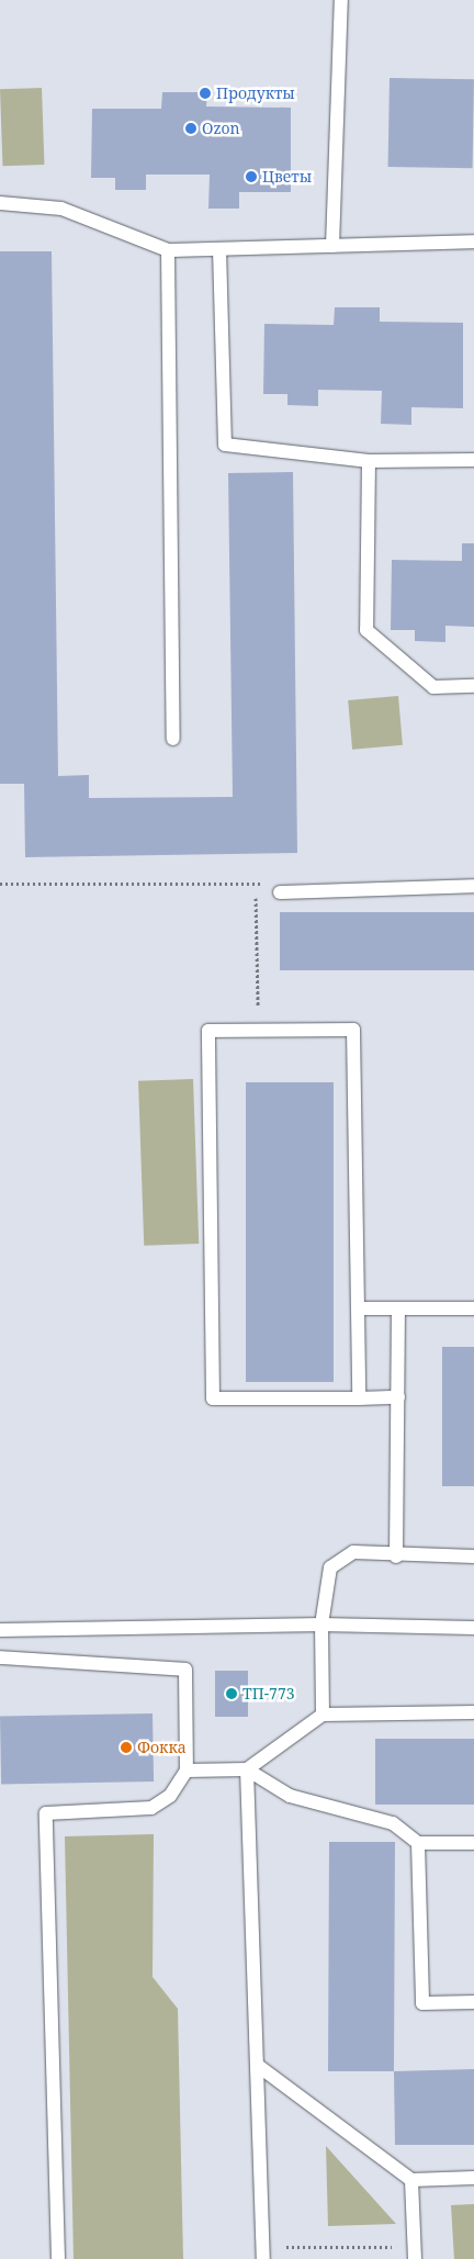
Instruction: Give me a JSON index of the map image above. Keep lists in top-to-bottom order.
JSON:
{
  "places": [
    "Продукты",
    "Ozon",
    "Цветы",
    "ТП-773",
    "Фокка"
  ]
}
